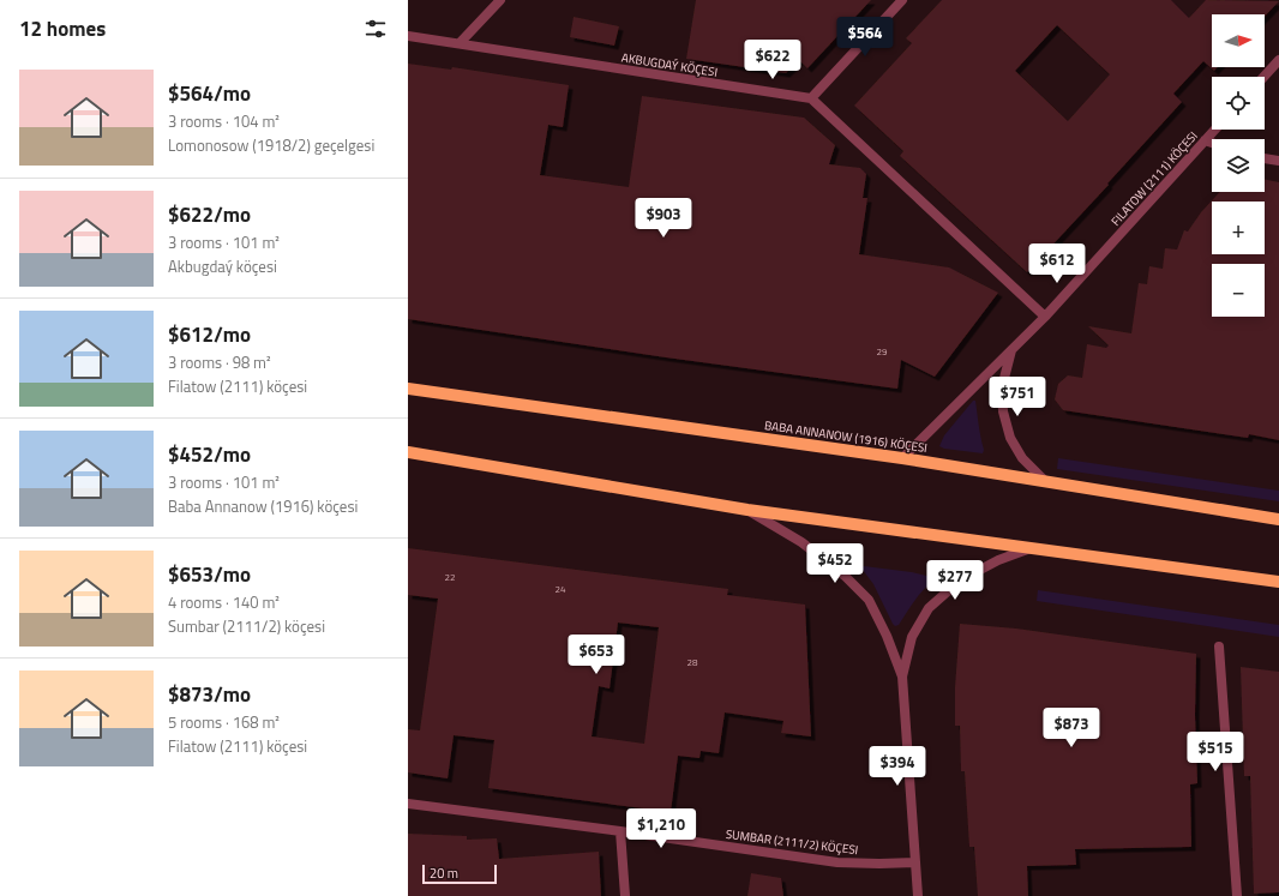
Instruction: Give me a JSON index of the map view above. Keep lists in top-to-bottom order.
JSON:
{
  "streets": {
    "main road": ["BABA ANNANOW (1916) KÖÇESI"],
    "street": ["AKBUGDAÝ KÖÇESI", "FILATOW (2111) KÖÇESI", "SUMBAR (2111/2) KÖÇESI"]
  },
  "crossings": [
    ["FILATOW (2111) KÖÇESI", "BABA ANNANOW (1916) KÖÇESI"]
  ],
  "house_numbers": [
    "29",
    "22",
    "24",
    "28"
  ],
  "scale_bar": "20 m",
  "north": "right",
  "page": {
    "heading": "12 homes",
    "map_buttons": ["+", "−"],
    "price": [
      "$564",
      "$622",
      "$903",
      "$612",
      "$751",
      "$452",
      "$277",
      "$653",
      "$873",
      "$515",
      "$394",
      "$1,210"
    ],
    "list": [
      {
        "name": "$564/mo",
        "note": "3 rooms · 104 m² · Lomonosow (1918/2) geçelgesi"
      },
      {
        "name": "$622/mo",
        "note": "3 rooms · 101 m² · Akbugdaý köçesi"
      },
      {
        "name": "$612/mo",
        "note": "3 rooms · 98 m² · Filatow (2111) köçesi"
      },
      {
        "name": "$452/mo",
        "note": "3 rooms · 101 m² · Baba Annanow (1916) köçesi"
      },
      {
        "name": "$653/mo",
        "note": "4 rooms · 140 m² · Sumbar (2111/2) köçesi"
      },
      {
        "name": "$873/mo",
        "note": "5 rooms · 168 m² · Filatow (2111) köçesi"
      }
    ],
    "scale": "20 m"
  }
}
